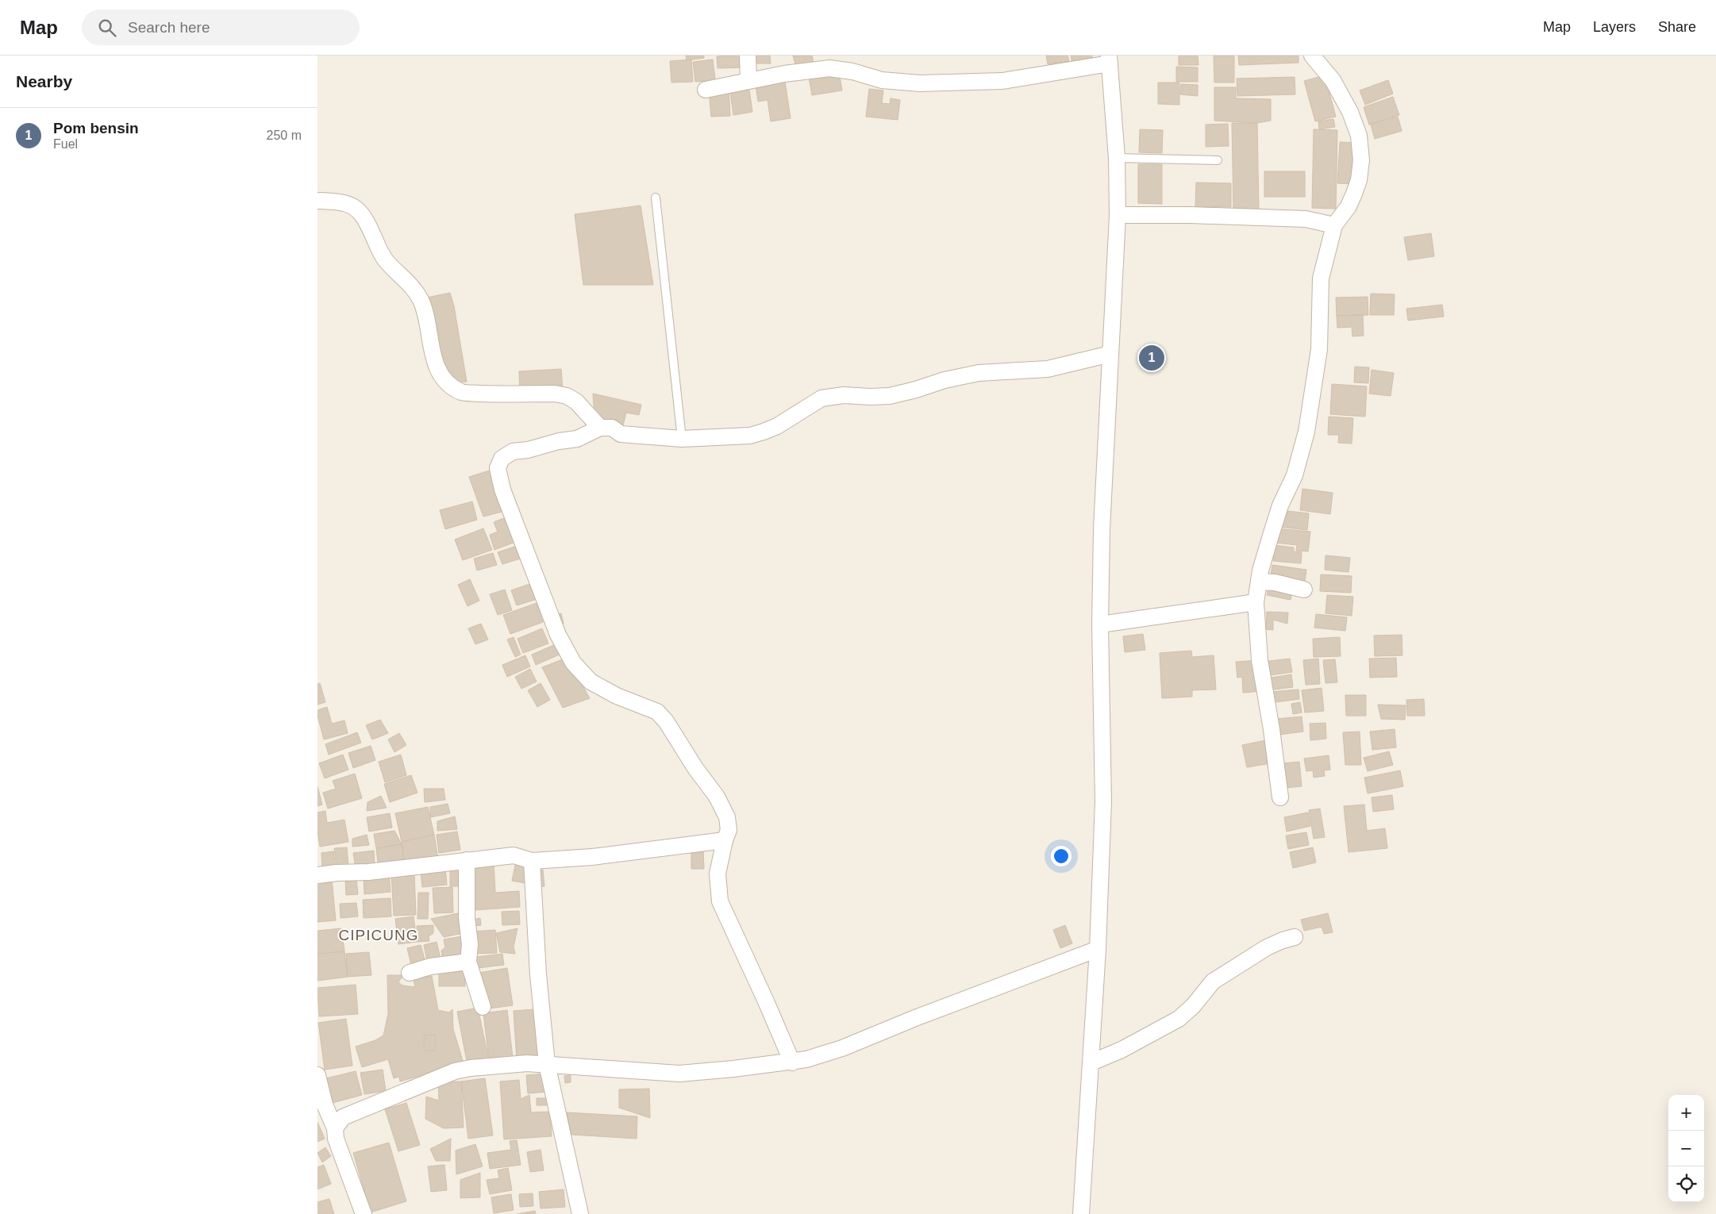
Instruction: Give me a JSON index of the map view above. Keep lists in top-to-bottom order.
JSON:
{
  "districts": ["CIPICUNG"],
  "page": {
    "header": "Map",
    "search": "Search here",
    "nav": ["Map", "Layers", "Share"],
    "heading": "Nearby",
    "list": [
      {
        "mark": "1",
        "name": "Pom bensin",
        "note": "Fuel",
        "value": "250 m"
      }
    ],
    "pins": "1",
    "map_buttons": ["+", "−"]
  }
}
